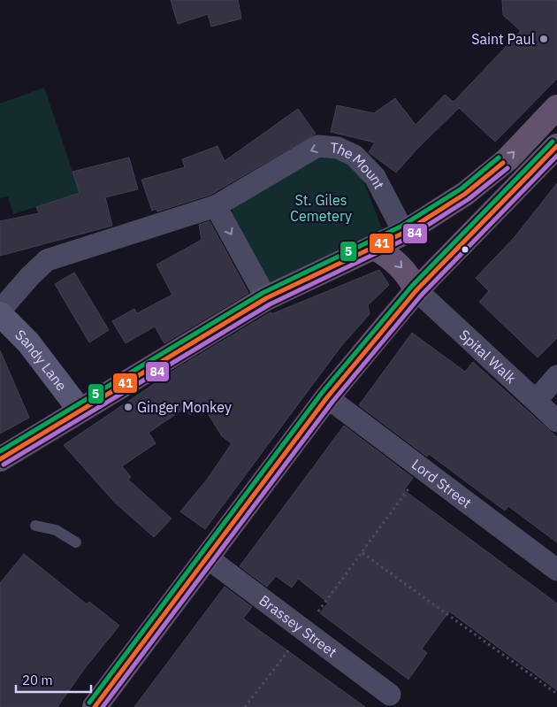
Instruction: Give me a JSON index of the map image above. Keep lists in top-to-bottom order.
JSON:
{
  "streets": {
    "main road": ["Sandy Lane"],
    "street": [
      "The Mount",
      "Spital Walk",
      "Lord Street",
      "Brassey Street"
    ]
  },
  "parks": ["St. Giles Cemetery"],
  "places": ["Saint Paul", "Ginger Monkey"],
  "lines": ["transit line 5", "transit line 41", "transit line 84"],
  "scale_bar": "20 m"
}
